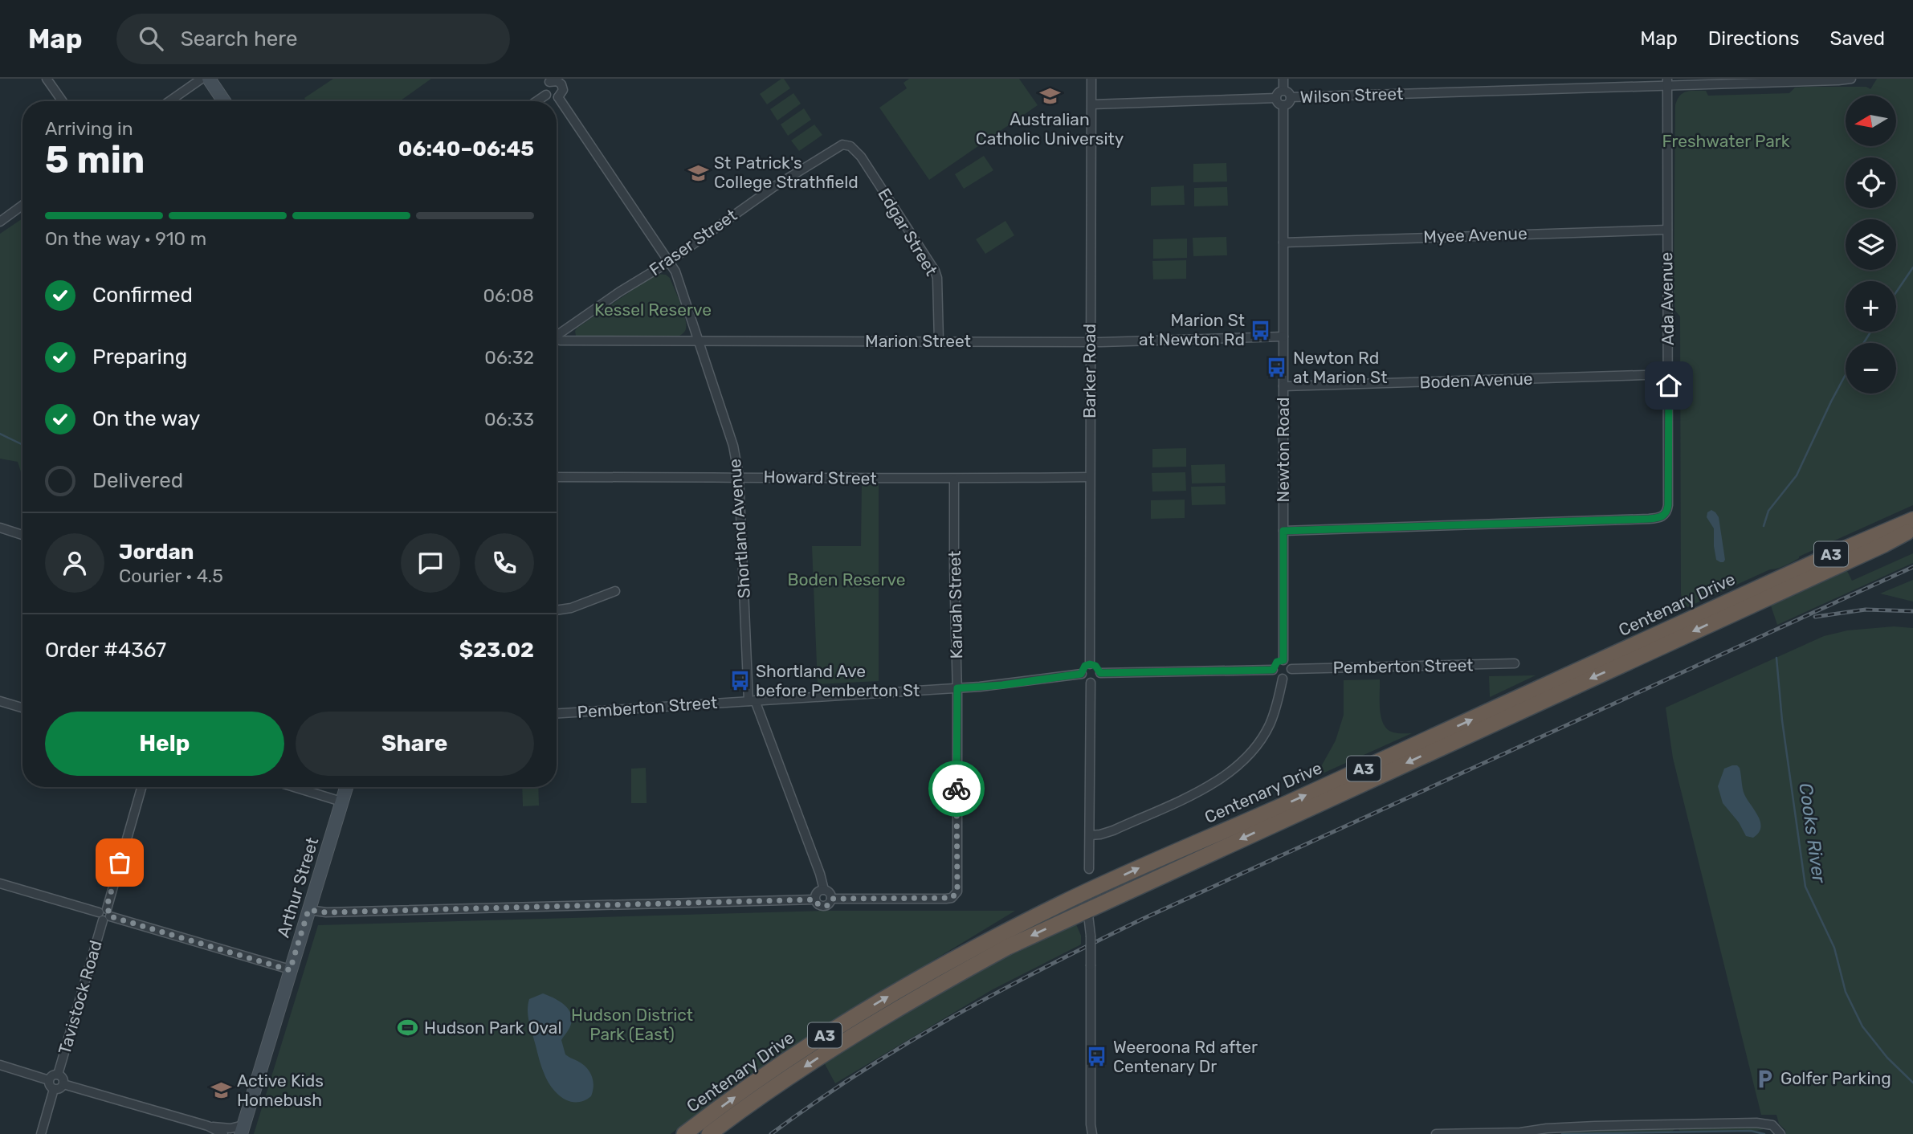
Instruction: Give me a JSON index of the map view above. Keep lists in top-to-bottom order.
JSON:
{
  "streets": {
    "highway": ["A3", "Centenary Drive"],
    "main road": ["Arthur Street"],
    "street": [
      "Wilson Street",
      "Edgar Street",
      "Myee Avenue",
      "Fraser Street",
      "Ada Avenue",
      "Marion Street",
      "Barker Road",
      "Boden Avenue",
      "Newton Road",
      "Howard Street",
      "Shortland Avenue",
      "Karuah Street",
      "Pemberton Street",
      "Tavistock Road"
    ]
  },
  "crossings": [
    ["Wilson Street", "Ada Avenue"],
    ["Wilson Street", "Barker Road"],
    ["Wilson Street", "Newton Road"],
    ["Edgar Street", "Fraser Street"],
    ["Edgar Street", "Marion Street"],
    ["Myee Avenue", "Ada Avenue"],
    ["Myee Avenue", "Newton Road"],
    ["Fraser Street", "Shortland Avenue"],
    ["Ada Avenue", "Boden Avenue"],
    ["Ada Avenue", "Newton Road"],
    ["Marion Street", "Barker Road"],
    ["Marion Street", "Newton Road"],
    ["Marion Street", "Shortland Avenue"],
    ["Barker Road", "Howard Street"],
    ["Barker Road", "Pemberton Street"],
    ["Boden Avenue", "Newton Road"],
    ["Newton Road", "Pemberton Street"],
    ["Howard Street", "Shortland Avenue"],
    ["Howard Street", "Karuah Street"],
    ["Shortland Avenue", "Karuah Street"],
    ["Shortland Avenue", "Pemberton Street"],
    ["Karuah Street", "Pemberton Street"]
  ],
  "water": ["Cooks River"],
  "parks": [
    "Freshwater Park",
    "Kessel Reserve",
    "Boden Reserve",
    "Hudson District Park (East)"
  ],
  "places": {
    "school or university": ["Australian Catholic University", "St Patrick's College Strathfield", "Active Kids Homebush"],
    "bus stop": [
      "Marion St at Newton Rd",
      "Newton Rd at Marion St",
      "Shortland Ave before Pemberton St",
      "Weeroona Rd after Centenary Dr"
    ],
    "sports": ["Hudson Park Oval"],
    "parking": ["Golfer Parking"]
  },
  "north": "left",
  "page": {
    "header": "Map",
    "search": "Search here",
    "nav": ["Map", "Directions", "Saved"],
    "map_buttons": ["+", "−"],
    "heading": ["5 min", "Arriving in", "06:40–06:45"],
    "panel": [
      "Jordan",
      "Courier · 4.5",
      "Order #4367",
      "$23.02"
    ],
    "bar": "On the way · 910 m",
    "list": [
      ["Confirmed", "06:08"],
      ["Preparing", "06:32"],
      ["On the way", "06:33"],
      "Delivered"
    ],
    "buttons": ["Help", "Share"]
  }
}
